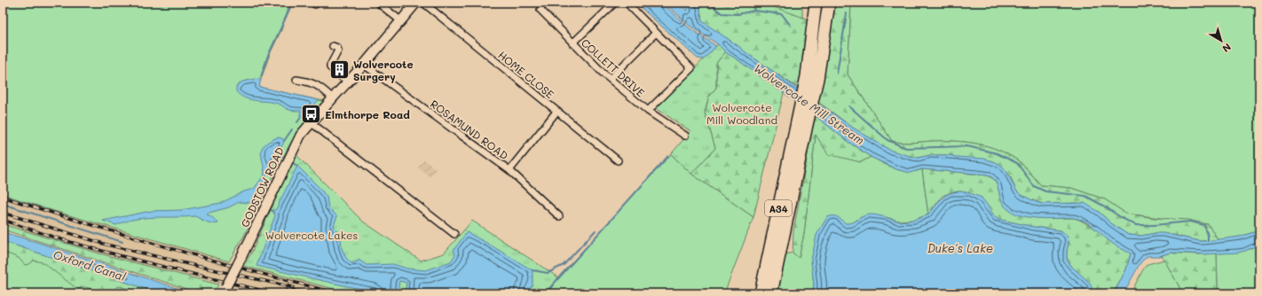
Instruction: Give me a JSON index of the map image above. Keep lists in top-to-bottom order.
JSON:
{
  "streets": {
    "highway": ["A34"],
    "street": [
      "COLLETT DRIVE",
      "HOME CLOSE",
      "ROSAMUND ROAD",
      "GODSTOW ROAD"
    ]
  },
  "crossings": [
    ["ROSAMUND ROAD", "GODSTOW ROAD"]
  ],
  "water": ["Wolvercote Mill Stream", "Duke's Lake", "Oxford Canal"],
  "parks": ["Wolvercote Mill Woodland", "Wolvercote Lakes"],
  "places": {
    "building": ["Wolvercote Surgery"],
    "bus stop": ["Elmthorpe Road"]
  },
  "north": "bottom right"
}
